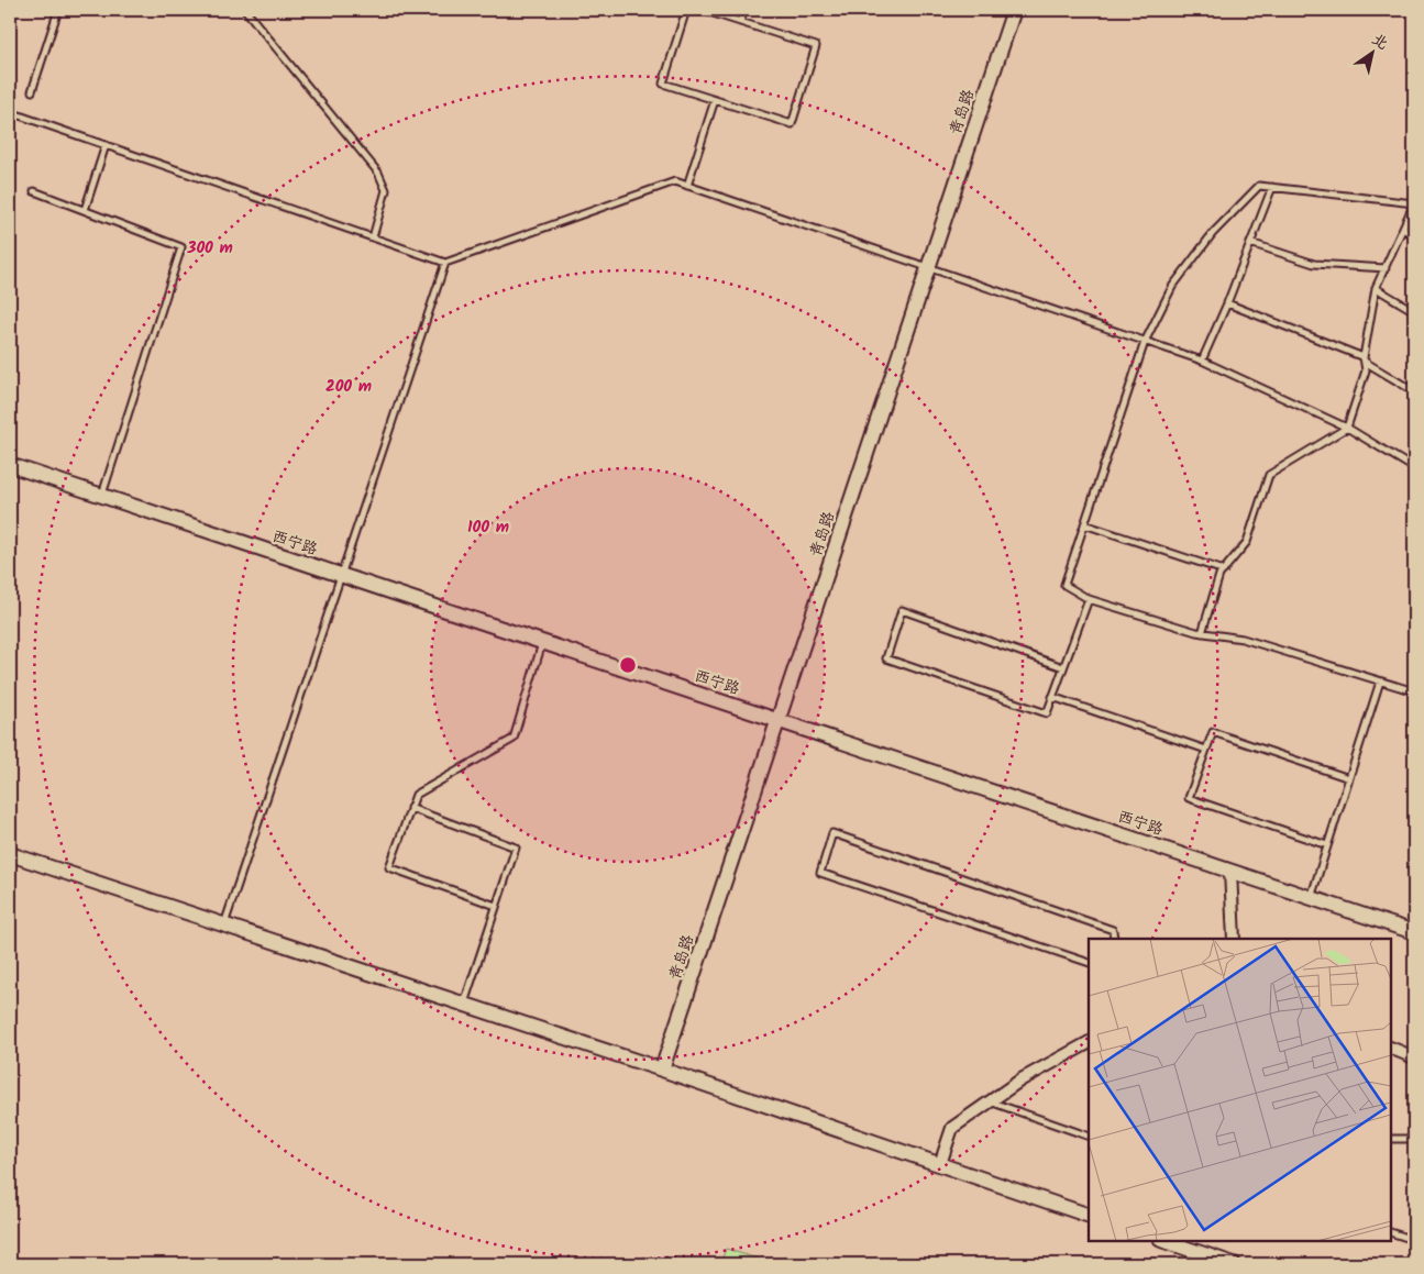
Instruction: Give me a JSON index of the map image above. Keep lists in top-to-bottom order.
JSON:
{
  "streets": {
    "street": ["青岛路", "西宁路"]
  },
  "crossings": [
    ["青岛路", "西宁路"]
  ],
  "north": "top right",
  "rings": ["300 m", "200 m", "100 m"]
}
